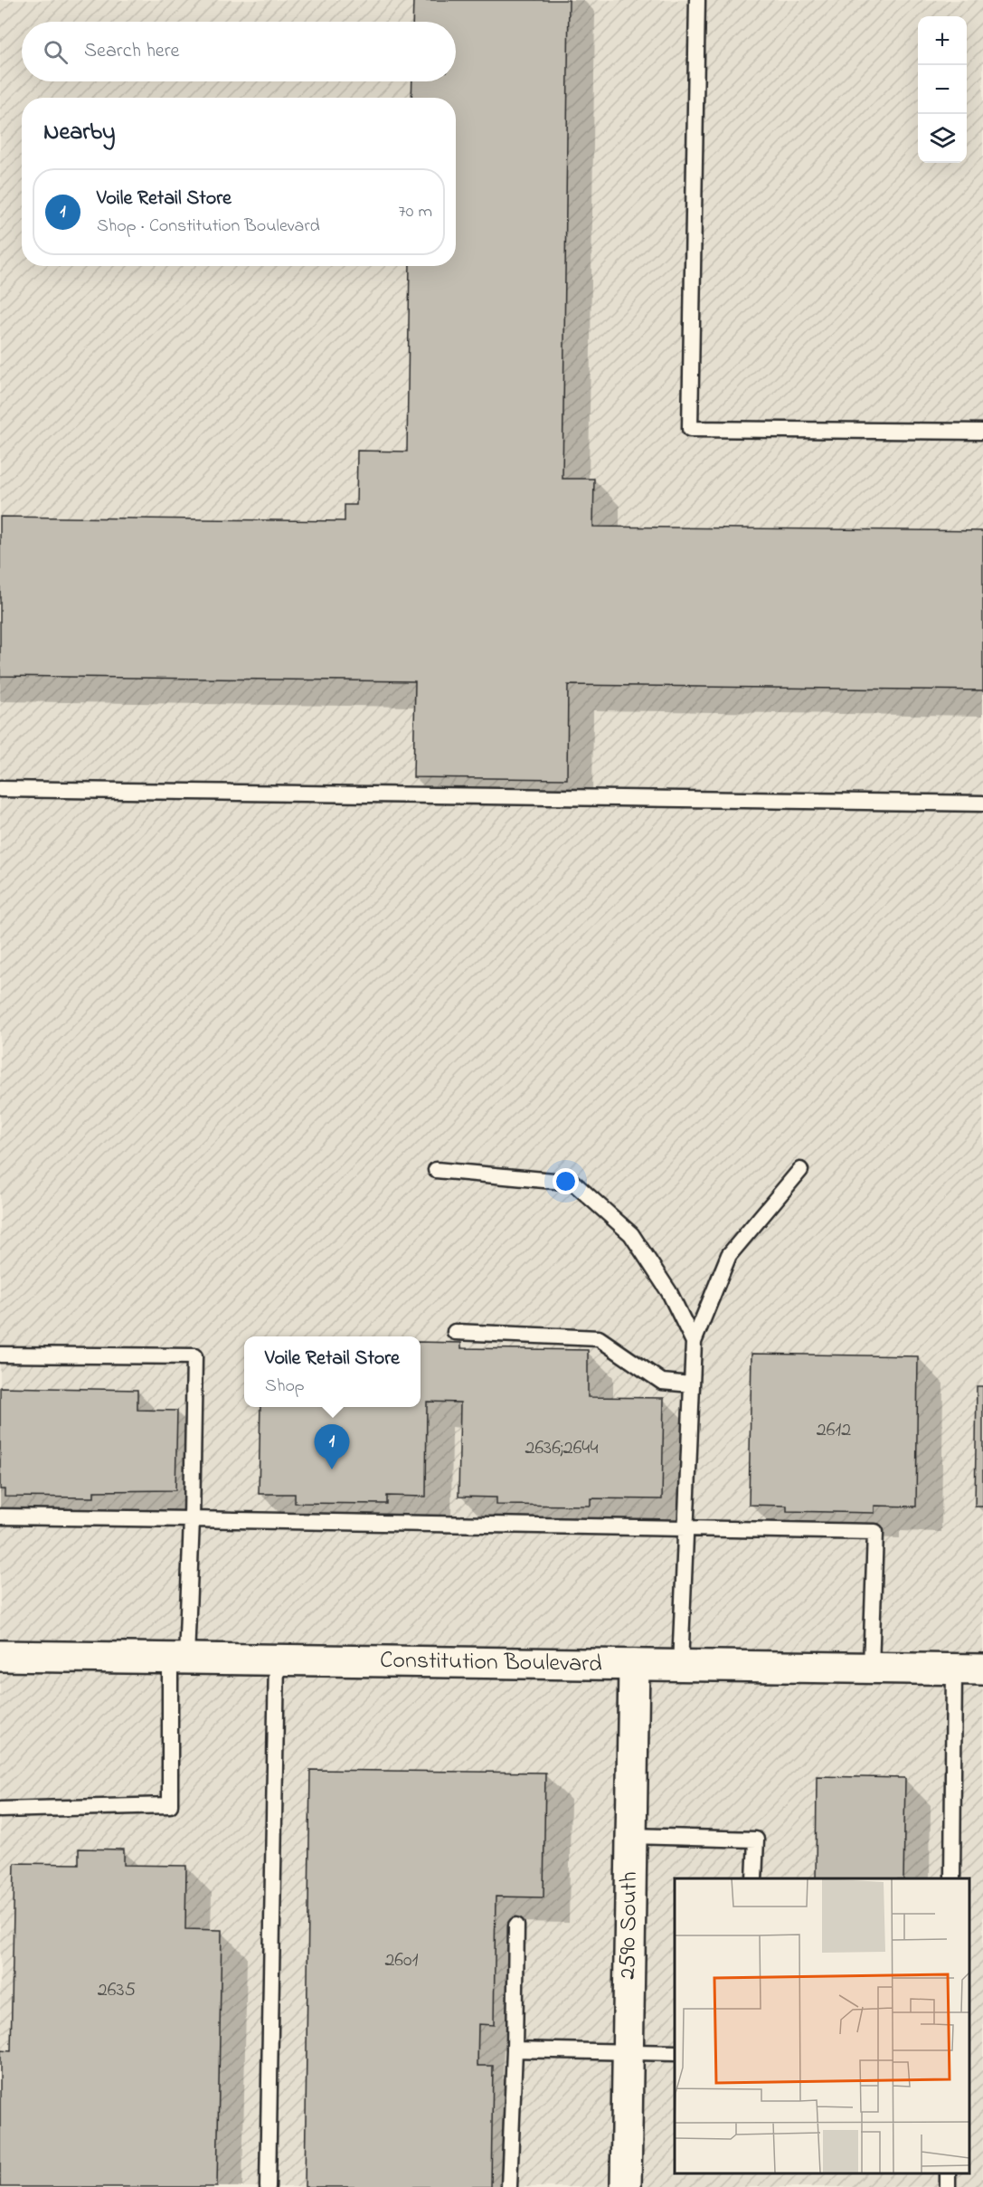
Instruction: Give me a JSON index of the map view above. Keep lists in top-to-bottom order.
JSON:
{
  "streets": {
    "street": ["Constitution Boulevard", "2590 South"]
  },
  "crossings": [
    ["Constitution Boulevard", "2590 South"]
  ],
  "house_numbers": [
    "2612",
    "2636;2644",
    "2601",
    "2635"
  ],
  "page": {
    "map_buttons": ["+", "−"],
    "search": "Search here",
    "heading": "Nearby",
    "list": [
      {
        "mark": "1",
        "name": "Voile Retail Store",
        "note": "Shop · Constitution Boulevard",
        "value": "70 m"
      }
    ],
    "popup": ["Voile Retail Store", "Shop"],
    "pins": "1"
  }
}
